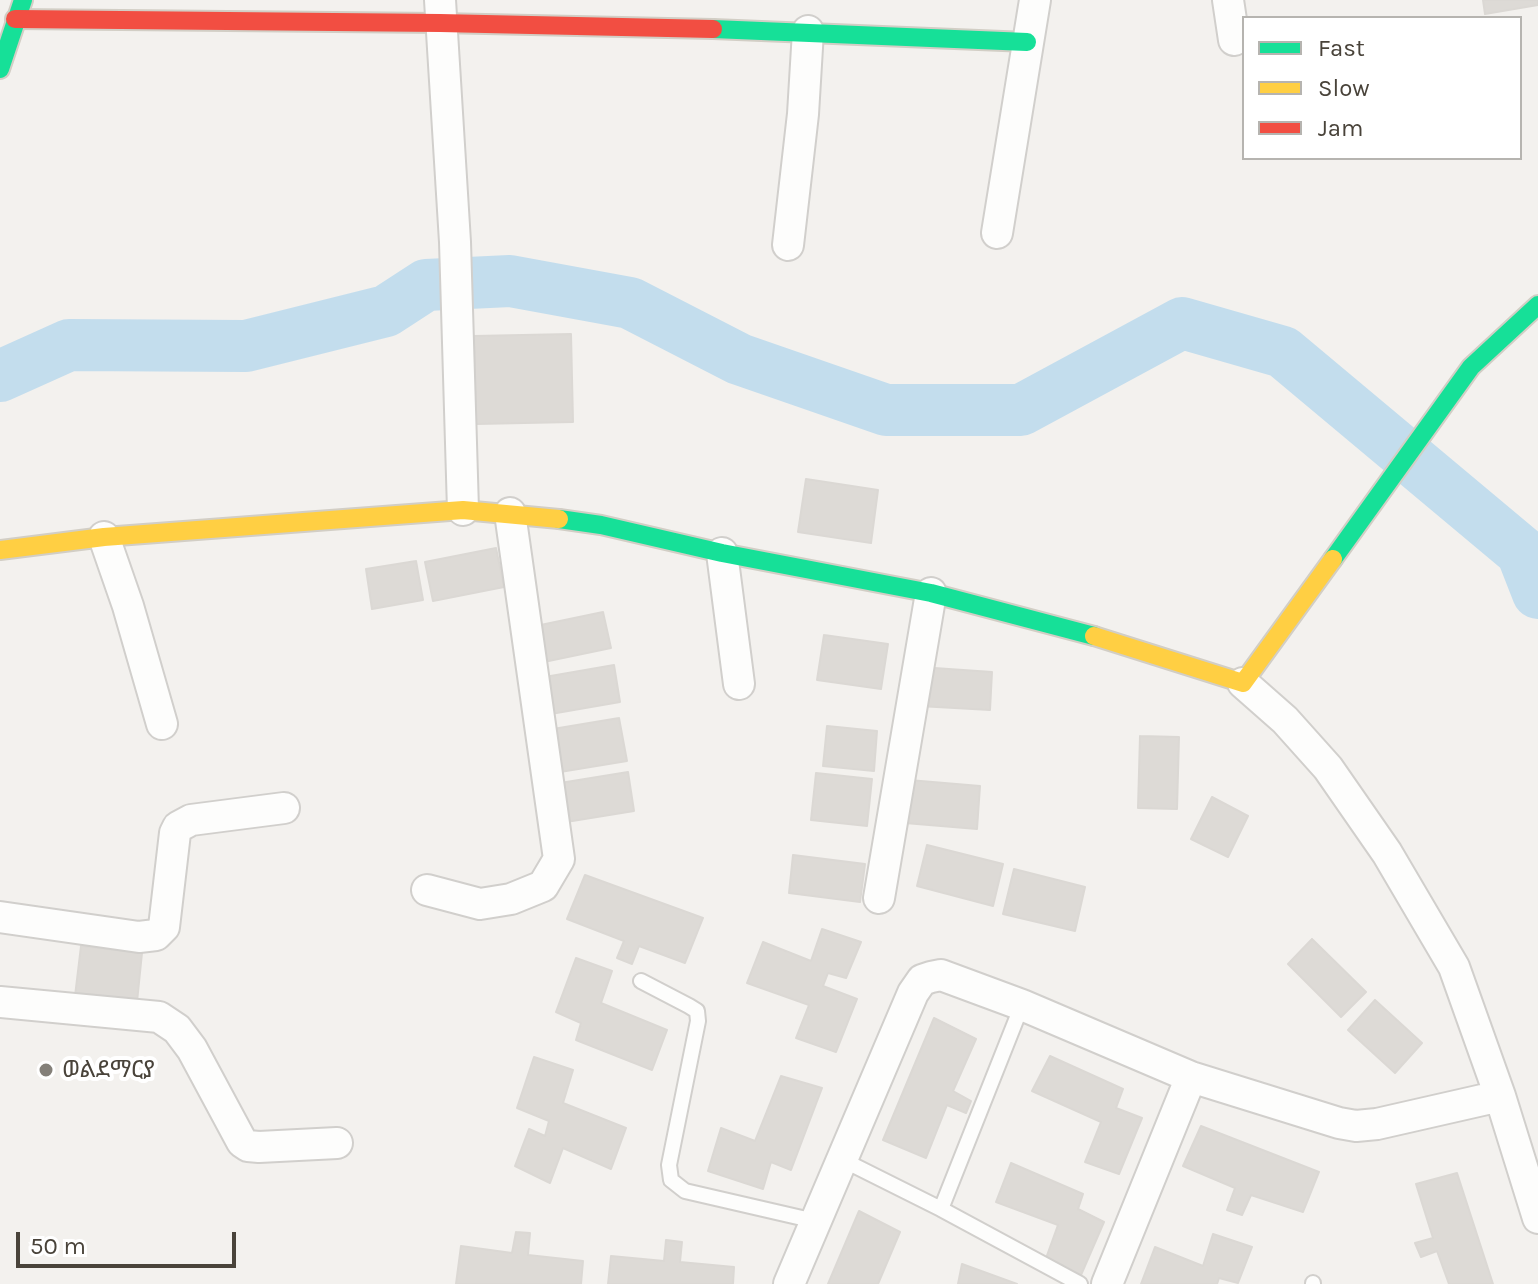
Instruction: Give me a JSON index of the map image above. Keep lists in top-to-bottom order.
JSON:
{
  "places": ["ወልደማርያ"],
  "legend": ["Fast", "Slow", "Jam"],
  "scale_bar": "50 m"
}
